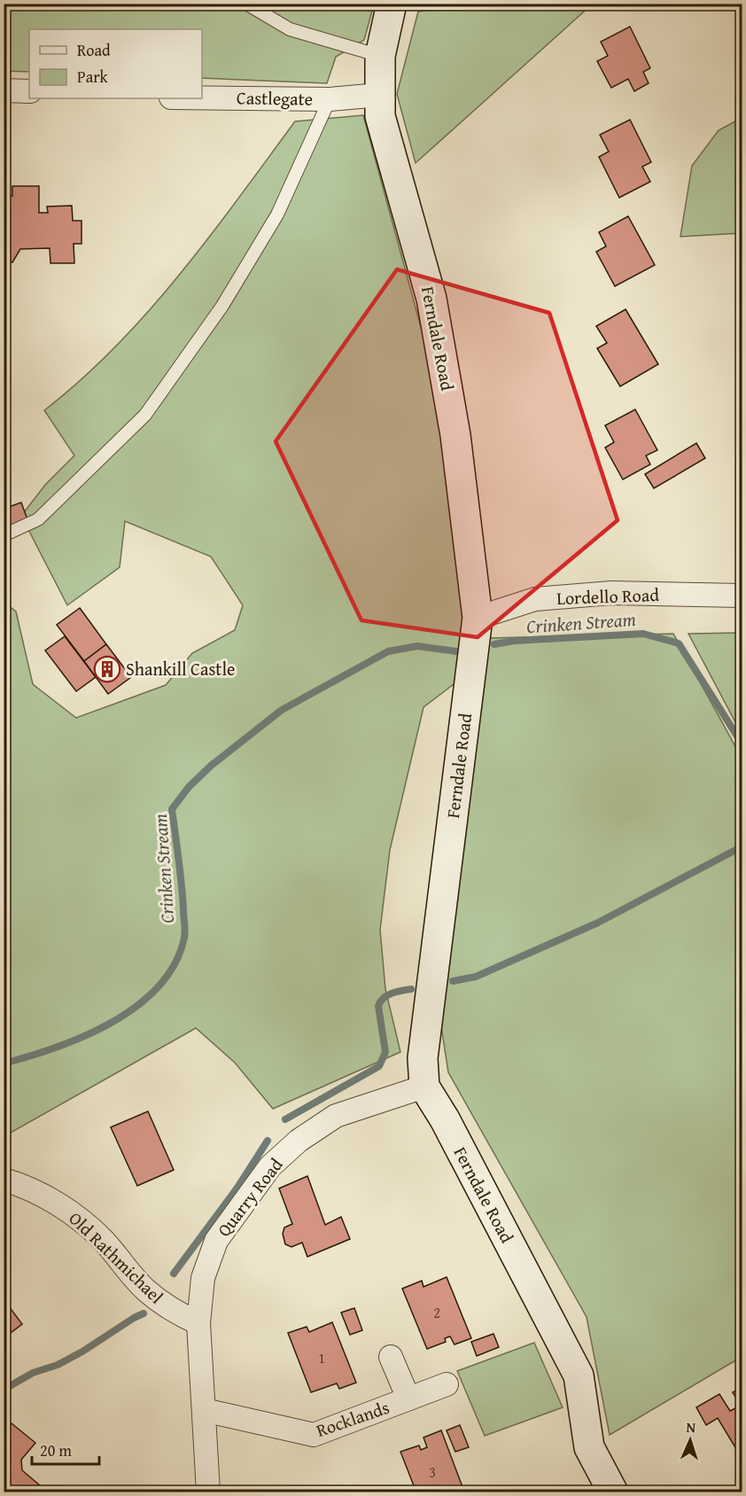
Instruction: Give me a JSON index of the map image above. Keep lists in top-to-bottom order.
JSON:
{
  "streets": {
    "street": [
      "Castlegate",
      "Ferndale Road",
      "Lordello Road",
      "Quarry Road",
      "Old Rathmichael",
      "Rocklands"
    ]
  },
  "crossings": [
    ["Castlegate", "Ferndale Road"],
    ["Ferndale Road", "Lordello Road"],
    ["Ferndale Road", "Quarry Road"],
    ["Quarry Road", "Old Rathmichael"],
    ["Quarry Road", "Rocklands"]
  ],
  "water": ["Crinken Stream"],
  "places": {
    "building": ["Shankill Castle"]
  },
  "house_numbers": ["2", "1", "3"],
  "legend": ["Road", "Park"],
  "scale_bar": "20 m",
  "north": "top"
}
